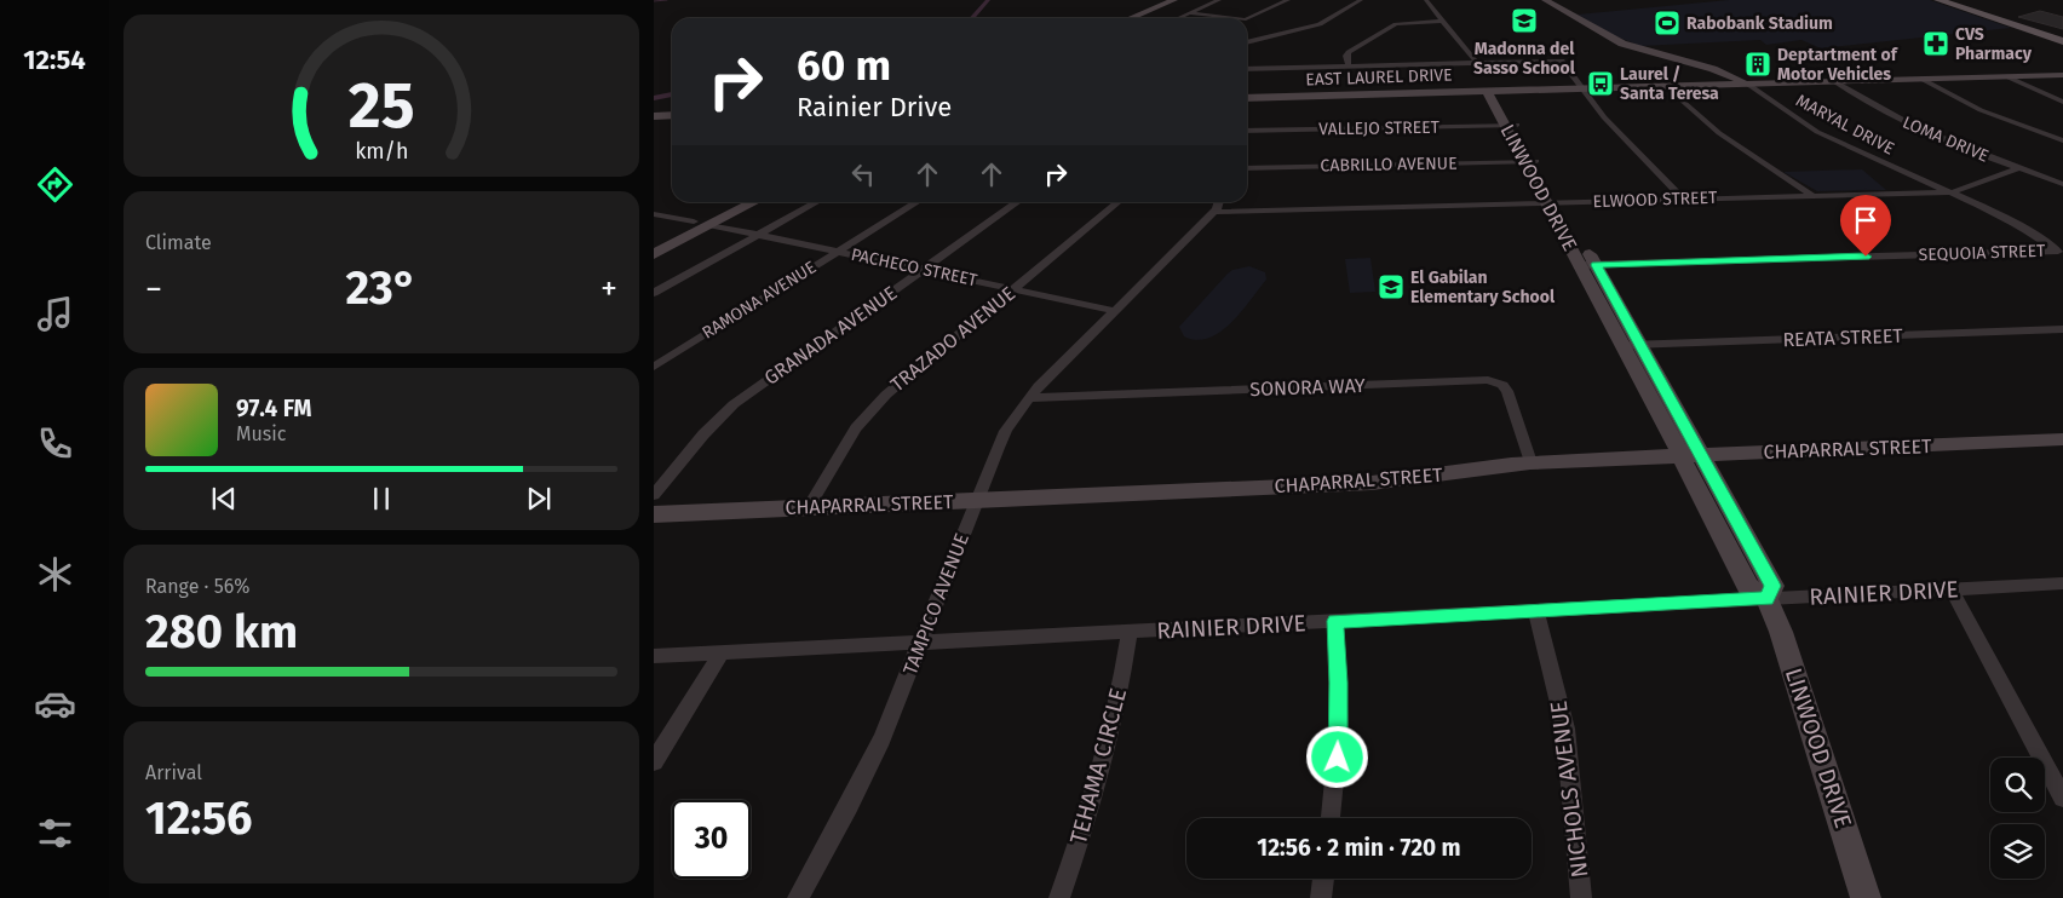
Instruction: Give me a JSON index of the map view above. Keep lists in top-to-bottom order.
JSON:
{
  "streets": {
    "street": [
      "EAST LAUREL DRIVE",
      "MARYAL DRIVE",
      "VALLEJO STREET",
      "LOMA DRIVE",
      "CABRILLO AVENUE",
      "LINWOOD DRIVE",
      "ELWOOD STREET",
      "SEQUOIA STREET",
      "PACHECO STREET",
      "RAMONA AVENUE",
      "GRANADA AVENUE",
      "REATA STREET",
      "TRAZADO AVENUE",
      "SONORA WAY",
      "CHAPARRAL STREET",
      "RAINIER DRIVE",
      "TAMPICO AVENUE",
      "TEHAMA CIRCLE",
      "NICHOLS AVENUE"
    ]
  },
  "crossings": [
    ["EAST LAUREL DRIVE", "MARYAL DRIVE"],
    ["EAST LAUREL DRIVE", "LOMA DRIVE"],
    ["EAST LAUREL DRIVE", "LINWOOD DRIVE"],
    ["MARYAL DRIVE", "ELWOOD STREET"],
    ["MARYAL DRIVE", "SEQUOIA STREET"],
    ["VALLEJO STREET", "LINWOOD DRIVE"],
    ["LOMA DRIVE", "ELWOOD STREET"],
    ["CABRILLO AVENUE", "LINWOOD DRIVE"],
    ["LINWOOD DRIVE", "ELWOOD STREET"],
    ["LINWOOD DRIVE", "SEQUOIA STREET"],
    ["LINWOOD DRIVE", "REATA STREET"],
    ["LINWOOD DRIVE", "CHAPARRAL STREET"],
    ["LINWOOD DRIVE", "RAINIER DRIVE"],
    ["ELWOOD STREET", "TAMPICO AVENUE"],
    ["PACHECO STREET", "RAMONA AVENUE"],
    ["PACHECO STREET", "GRANADA AVENUE"],
    ["PACHECO STREET", "TRAZADO AVENUE"],
    ["PACHECO STREET", "TAMPICO AVENUE"],
    ["TRAZADO AVENUE", "CHAPARRAL STREET"],
    ["SONORA WAY", "CHAPARRAL STREET"],
    ["SONORA WAY", "TAMPICO AVENUE"],
    ["CHAPARRAL STREET", "TAMPICO AVENUE"],
    ["RAINIER DRIVE", "TAMPICO AVENUE"],
    ["RAINIER DRIVE", "TEHAMA CIRCLE"],
    ["RAINIER DRIVE", "NICHOLS AVENUE"]
  ],
  "places": {
    "school or university": ["Madonna del Sasso School", "El Gabilan Elementary School"],
    "sports": ["Rabobank Stadium"],
    "pharmacy": ["CVS Pharmacy"],
    "building": ["Deptartment of Motor Vehicles"],
    "bus stop": ["Laurel / Santa Teresa"]
  },
  "page": {
    "tabs": "12:54",
    "turn": ["60 m", "Rainier Drive"],
    "tile": [
      "Climate",
      ["Range · 56%", "280 km"],
      ["Arrival", "12:56"]
    ],
    "heat": ["−", "23°", "+"],
    "song": ["97.4 FM", "Music"],
    "limit": "30",
    "trip": "12:56 · 2 min · 720 m",
    "gauge": ["25", "km/h"]
  }
}
